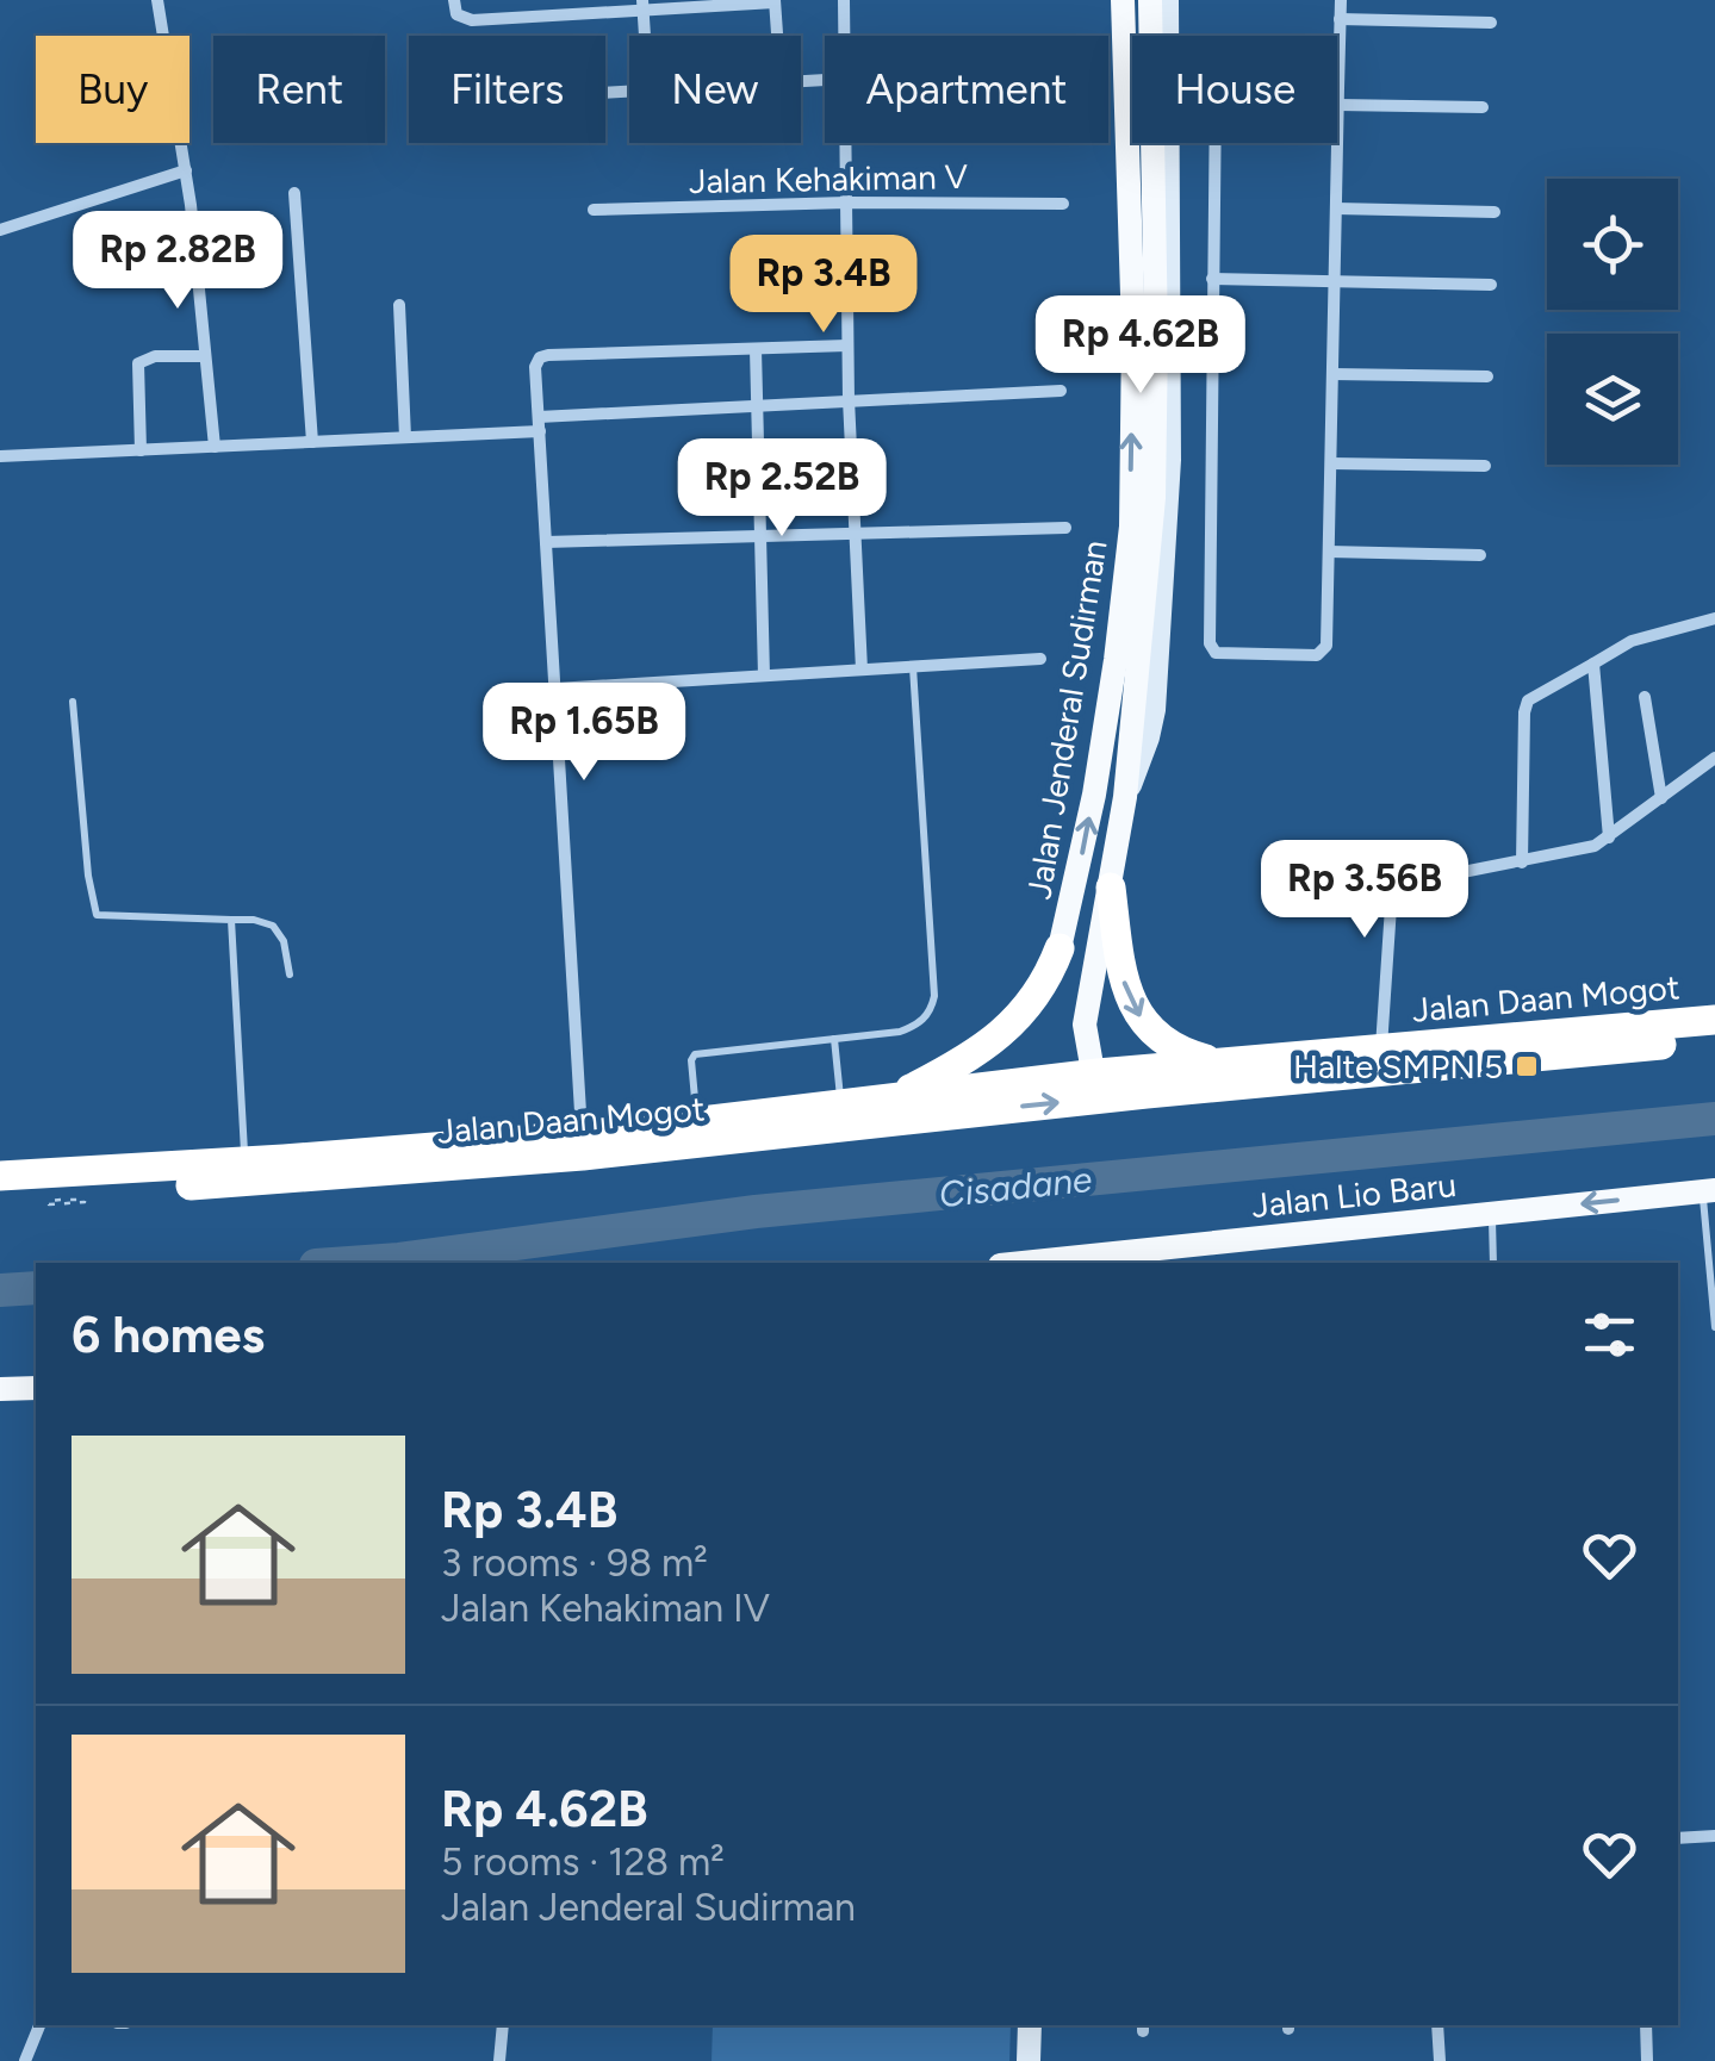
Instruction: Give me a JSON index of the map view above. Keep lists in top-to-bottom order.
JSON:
{
  "streets": {
    "highway": ["Jalan Daan Mogot"],
    "main road": ["Jalan Jenderal Sudirman", "Jalan Lio Baru"],
    "street": ["Jalan Kehakiman V"]
  },
  "crossings": [
    ["Jalan Jenderal Sudirman", "Jalan Daan Mogot"]
  ],
  "water": ["Cisadane"],
  "places": {
    "transit": ["Halte SMPN 5"]
  },
  "page": {
    "chip": [
      "Buy",
      "Rent",
      "Filters",
      "New",
      "Apartment",
      "House"
    ],
    "price": [
      "Rp 2.82B",
      "Rp 3.4B",
      "Rp 4.62B",
      "Rp 2.52B",
      "Rp 1.65B",
      "Rp 3.56B"
    ],
    "heading": "6 homes",
    "list": [
      {
        "name": "Rp 3.4B",
        "note": "3 rooms · 98 m² · Jalan Kehakiman IV"
      },
      {
        "name": "Rp 4.62B",
        "note": "5 rooms · 128 m² · Jalan Jenderal Sudirman"
      }
    ]
  }
}
